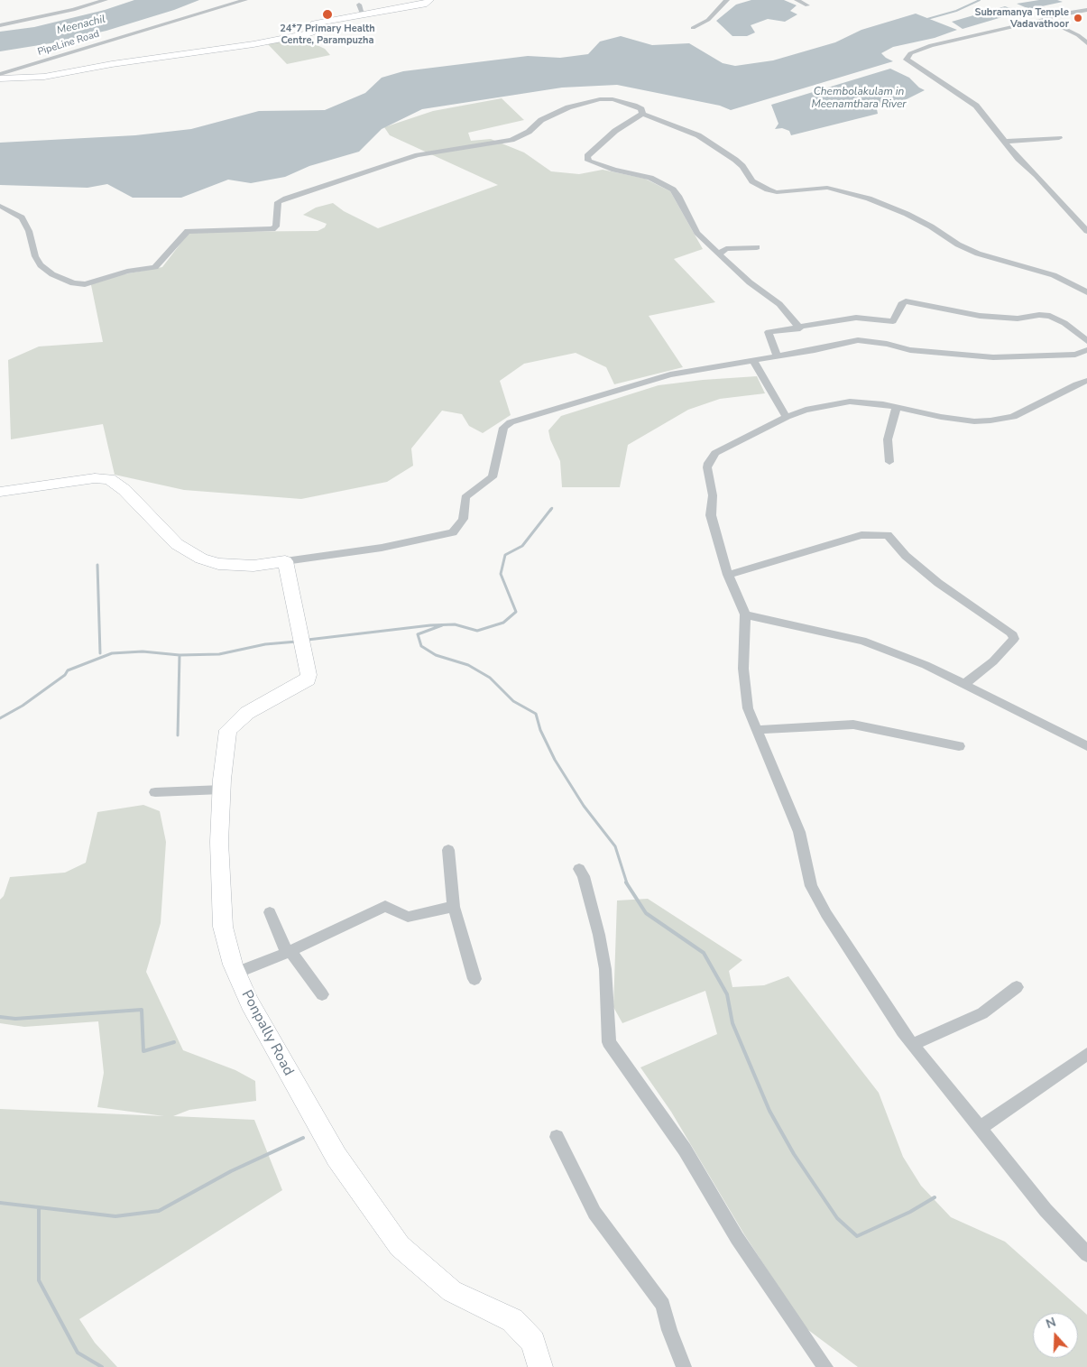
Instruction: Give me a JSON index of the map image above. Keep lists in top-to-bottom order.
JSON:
{
  "streets": {
    "main road": ["Ponpally Road"],
    "street": ["PipeLine Road"]
  },
  "water": ["Meenachil", "Chembolakulam in Meenamthara River"],
  "places": ["24*7 Primary Health Centre, Parampuzha", "Subramanya Temple Vadavathoor"],
  "north": "top"
}
